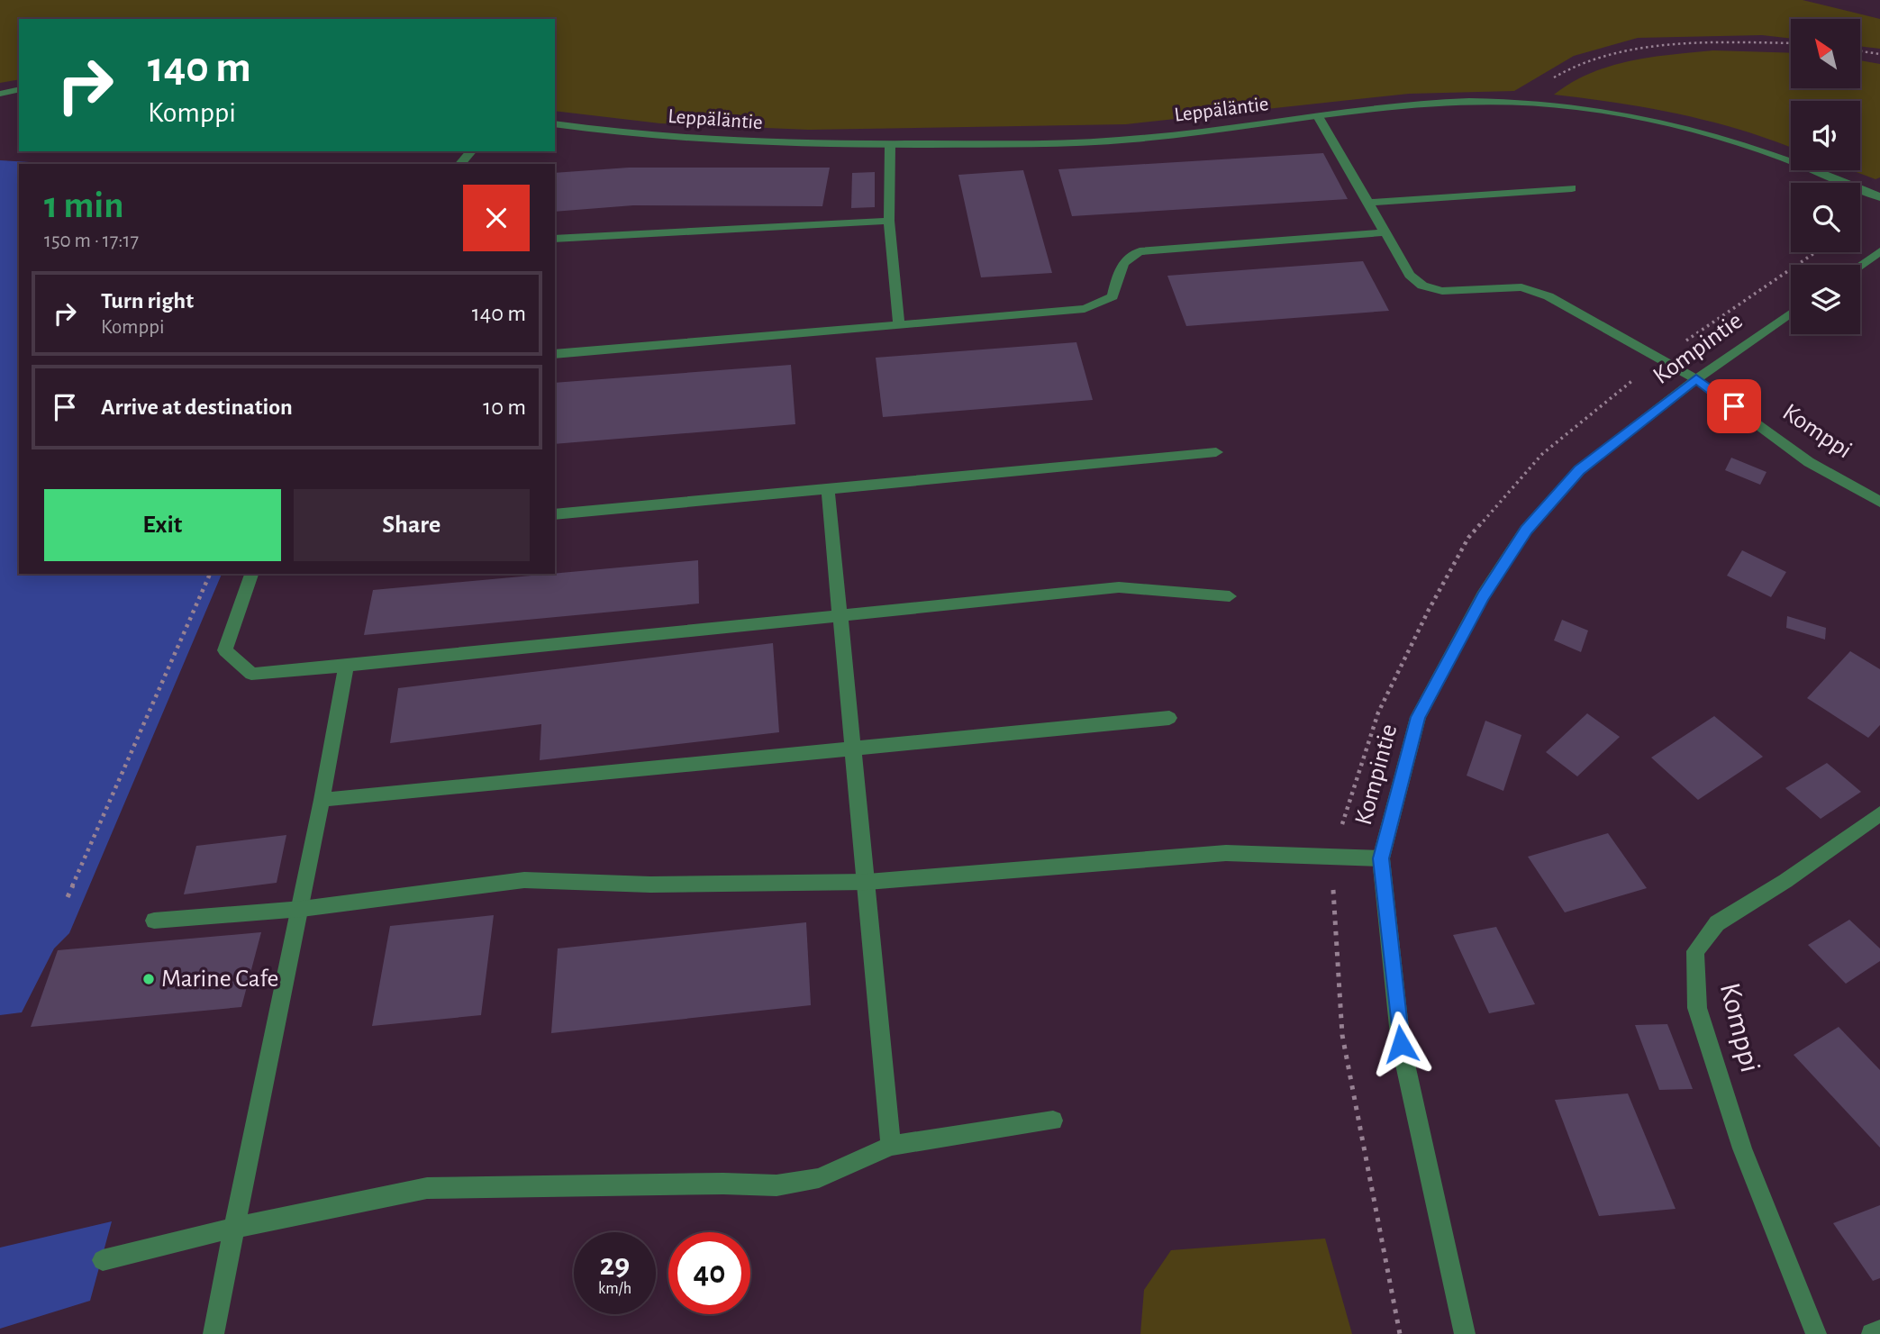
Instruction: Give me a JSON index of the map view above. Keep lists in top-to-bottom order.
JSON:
{
  "streets": {
    "street": ["Leppäläntie", "Kompintie", "Komppi"]
  },
  "crossings": [
    ["Leppäläntie", "Komppi"],
    ["Kompintie", "Komppi"]
  ],
  "places": ["Marine Cafe"],
  "north": "top left",
  "page": {
    "turn": ["140 m", "Komppi"],
    "heading": ["1 min", "150 m · 17:17"],
    "list": [
      {
        "name": "Turn right",
        "note": "Komppi",
        "value": "140 m"
      },
      {
        "name": "Arrive at destination",
        "value": "10 m"
      }
    ],
    "buttons": ["Exit", "Share"],
    "speed": "29 km/h",
    "limit": "40"
  }
}
